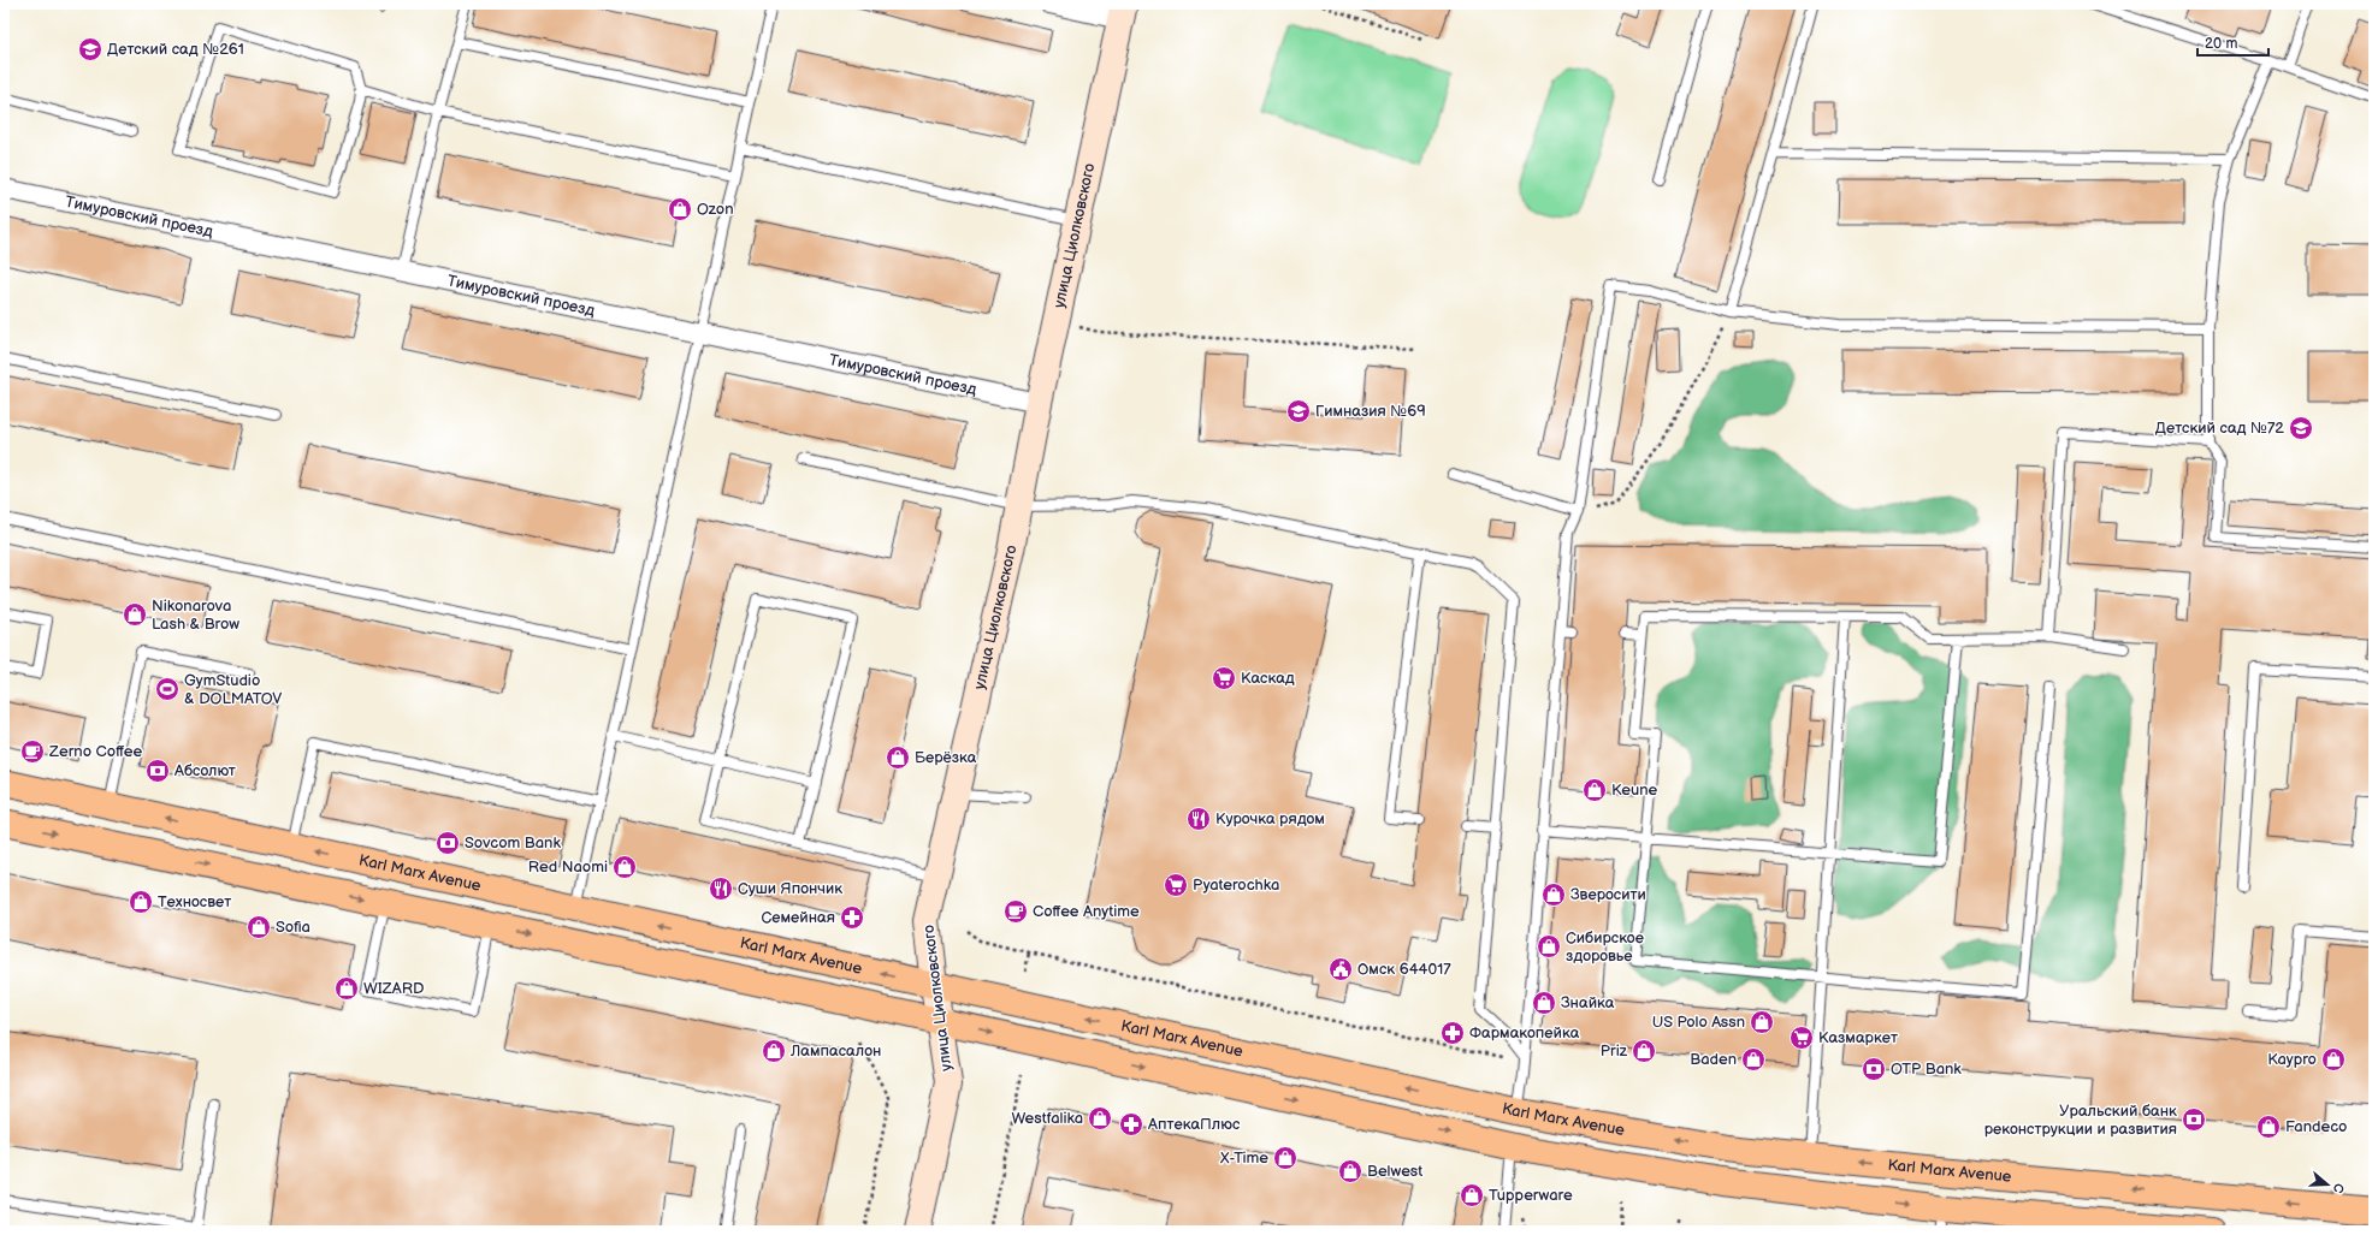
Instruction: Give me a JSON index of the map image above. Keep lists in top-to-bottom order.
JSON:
{
  "streets": {
    "main road": ["улица Циолковского", "Karl Marx Avenue"],
    "street": ["Тимуровский проезд"]
  },
  "crossings": [
    ["Тимуровский проезд", "улица Циолковского"],
    ["улица Циолковского", "Karl Marx Avenue"]
  ],
  "places": {
    "school or university": ["Детский сад №261", "Гимназия №69", "Детский сад №72"],
    "shop": [
      "Ozon",
      "Nikonarova Lash & Brow",
      "Берёзка",
      "Keune",
      "Red Naomi",
      "Зверосити",
      "Техносвет",
      "Sofia",
      "Сибирское здоровье",
      "WIZARD",
      "Знайка",
      "US Polo Assn",
      "Лампасалон",
      "Priz",
      "Baden",
      "Kaypro",
      "Westfalika",
      "Fandeco",
      "X-Time",
      "Belwest",
      "Tupperware"
    ],
    "supermarket": ["Каскад", "Pyaterochka", "Казмаркет"],
    "sports": ["GymStudio & DOLMATOV"],
    "cafe": ["Zerno Coffee", "Coffee Anytime"],
    "bank": [
      "Абсолют",
      "Sovcom Bank",
      "OTP Bank",
      "Уральский банк реконструкции и развития"
    ],
    "restaurant": ["Курочка рядом", "Суши Япончик"],
    "pharmacy": ["Семейная", "Фармакопейка", "АптекаПлюс"],
    "public building": ["Омск 644017"]
  },
  "scale_bar": "20 m",
  "north": "right"
}
